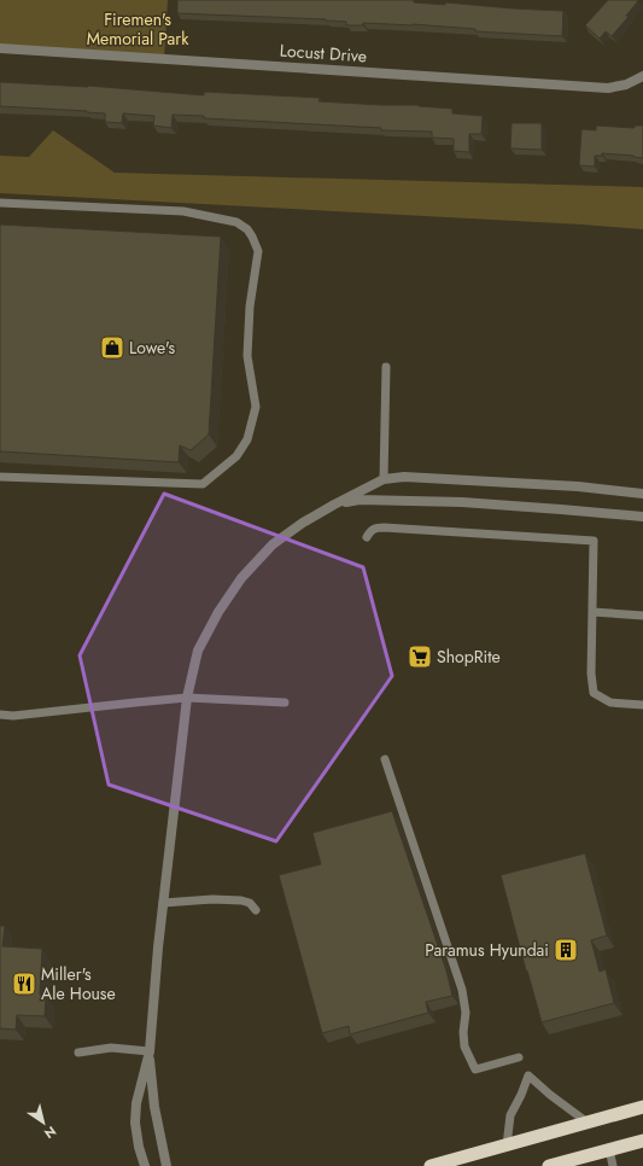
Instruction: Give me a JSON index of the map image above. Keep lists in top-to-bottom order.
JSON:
{
  "streets": {
    "street": ["Locust Drive"]
  },
  "parks": ["Firemen's Memorial Park"],
  "places": {
    "shop": ["Lowe's"],
    "supermarket": ["ShopRite"],
    "building": ["Paramus Hyundai"],
    "restaurant": ["Miller's Ale House"]
  },
  "north": "bottom right"
}
